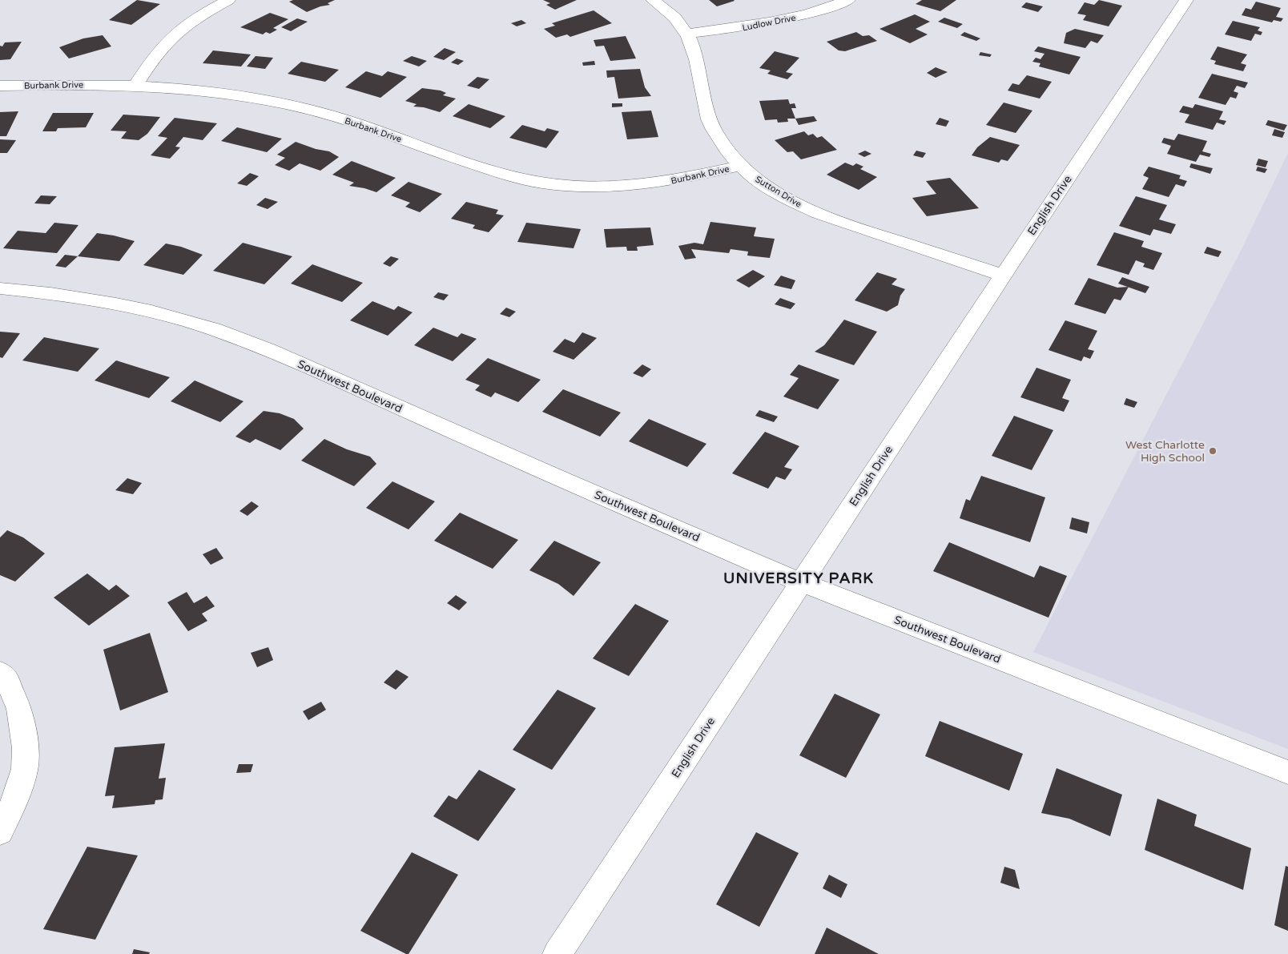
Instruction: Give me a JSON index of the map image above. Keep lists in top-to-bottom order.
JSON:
{
  "streets": {
    "street": [
      "Ludlow Drive",
      "Burbank Drive",
      "Sutton Drive",
      "English Drive",
      "Southwest Boulevard"
    ]
  },
  "crossings": [
    ["Ludlow Drive", "Sutton Drive"],
    ["Burbank Drive", "Sutton Drive"],
    ["Sutton Drive", "English Drive"],
    ["English Drive", "Southwest Boulevard"]
  ],
  "districts": ["UNIVERSITY PARK"],
  "places": ["West Charlotte High School"]
}
